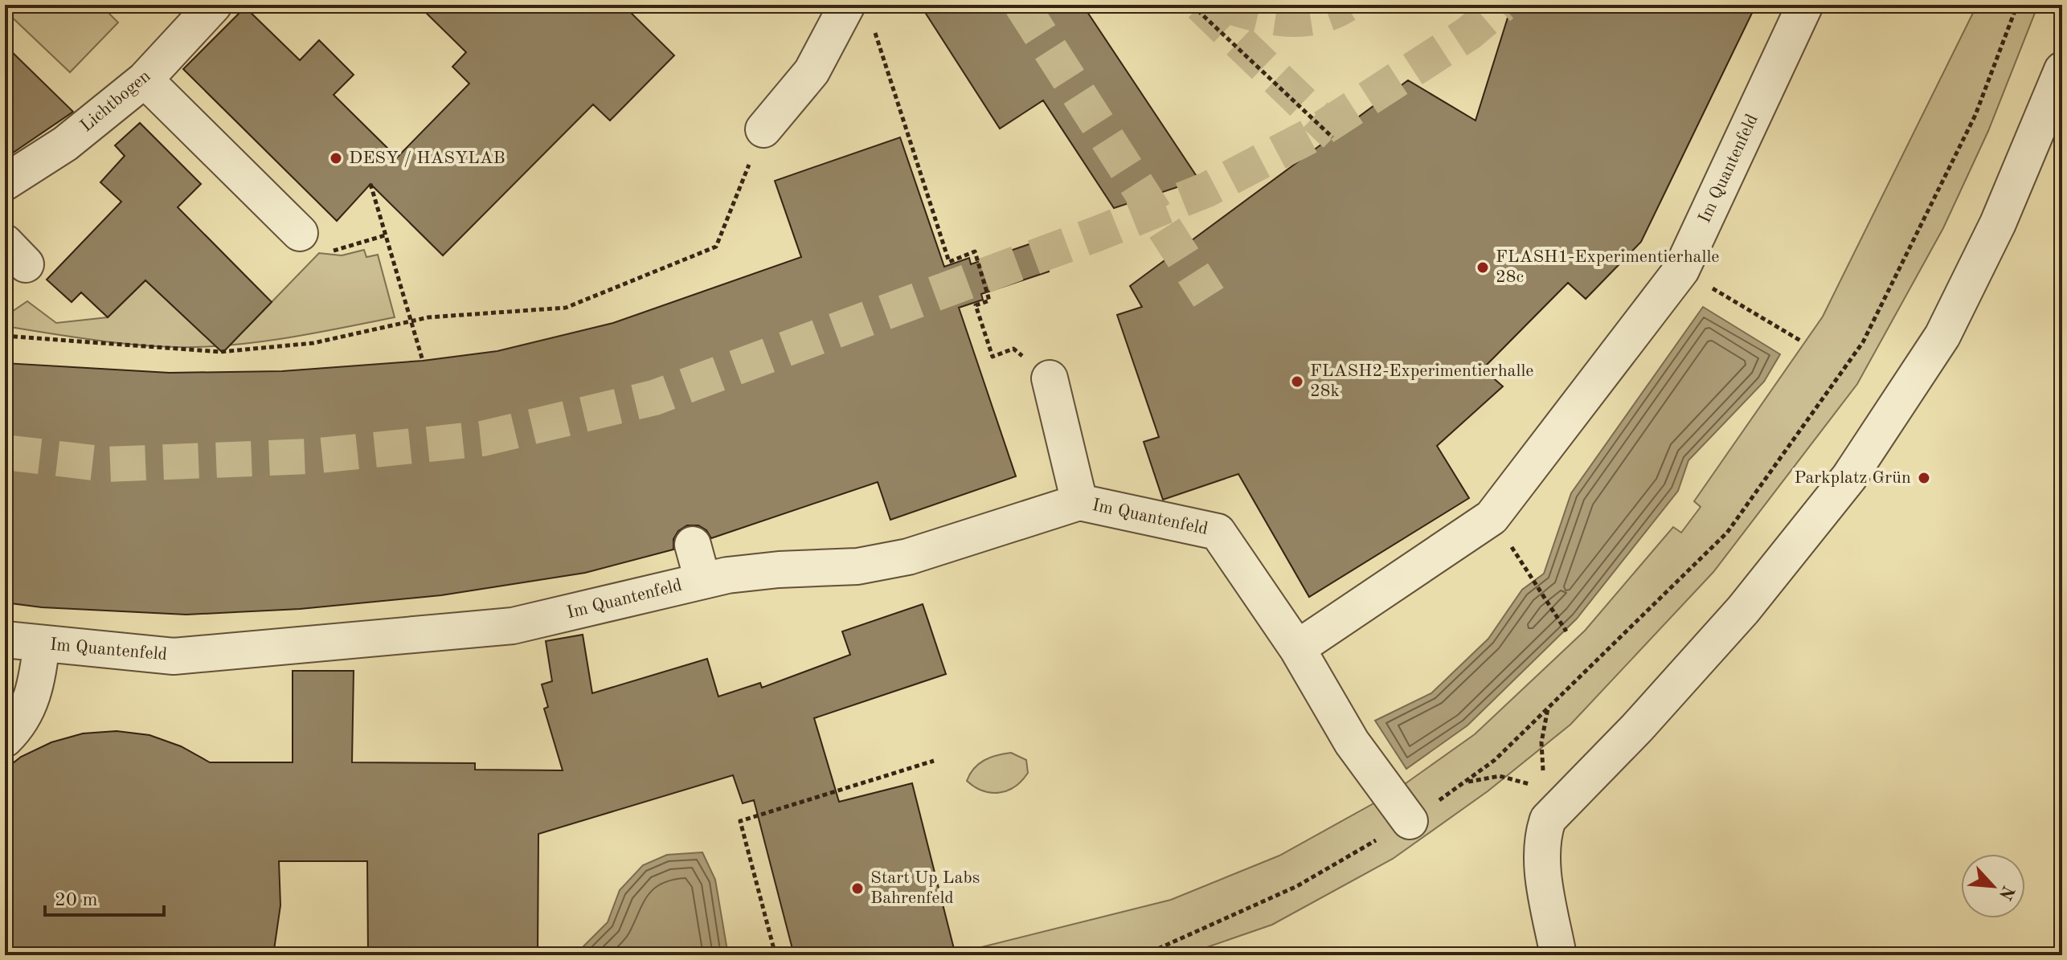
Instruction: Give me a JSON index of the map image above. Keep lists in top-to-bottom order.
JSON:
{
  "streets": {
    "lane": ["Lichtbogen", "Im Quantenfeld"]
  },
  "places": [
    "DESY / HASYLAB",
    "FLASH1-Experimentierhalle 28c",
    "FLASH2-Experimentierhalle 28k",
    "Parkplatz Grün",
    "Start Up Labs Bahrenfeld"
  ],
  "scale_bar": "20 m",
  "north": "bottom right"
}
